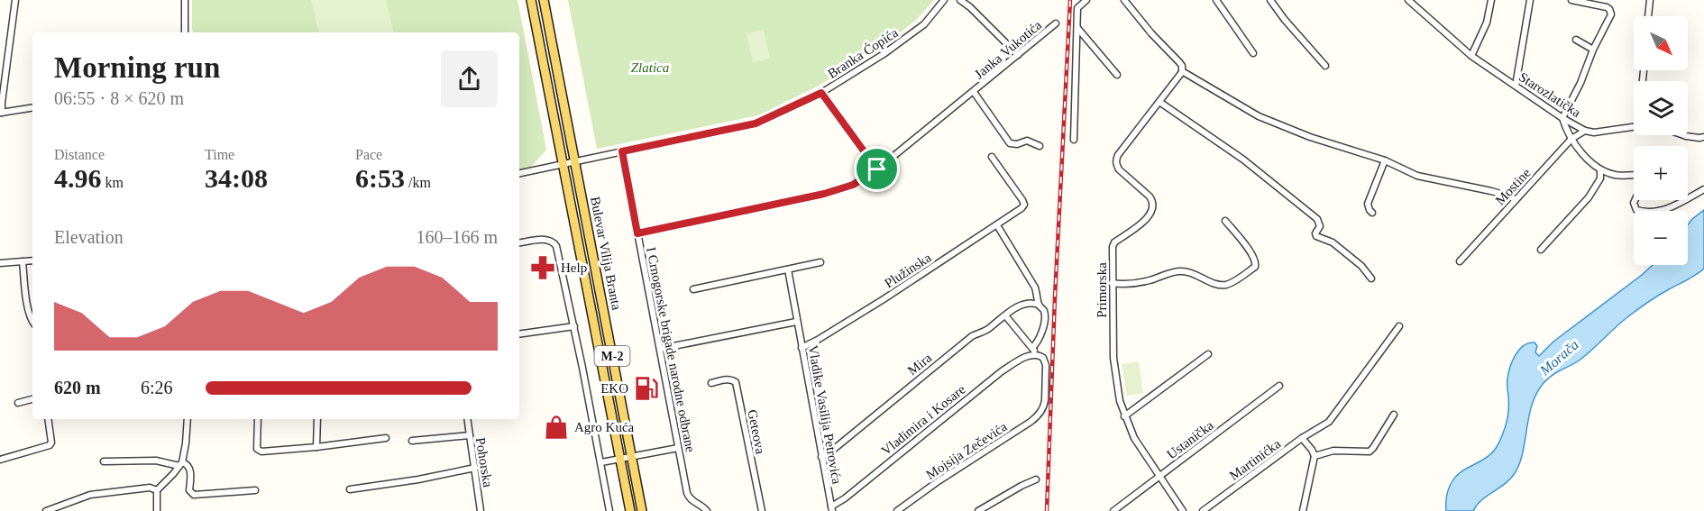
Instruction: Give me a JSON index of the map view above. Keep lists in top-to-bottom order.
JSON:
{
  "streets": {
    "main road": ["Bulevar Vilija Branta", "M-2"],
    "street": [
      "Janka Vukotića",
      "Branka Ćopića",
      "Starozlatička",
      "Mostine",
      "Plužinska",
      "Primorska",
      "I Crnogorske brigade narodne odbrane",
      "Mira",
      "Vladike Vasilija Petrovića",
      "Vladimira i Kosare",
      "Geteova",
      "Ustanička",
      "Mojsija Zečevića",
      "Martinićka",
      "Pohorska"
    ]
  },
  "crossings": [
    ["Janka Vukotića", "I Crnogorske brigade narodne odbrane"],
    ["Branka Ćopića", "Bulevar Vilija Branta"],
    ["Branka Ćopića", "I Crnogorske brigade narodne odbrane"],
    ["Starozlatička", "Mostine"],
    ["Plužinska", "Vladike Vasilija Petrovića"],
    ["Primorska", "Ustanička"],
    ["Mira", "Vladike Vasilija Petrovića"],
    ["Vladike Vasilija Petrovića", "Vladimira i Kosare"],
    ["Vladimira i Kosare", "Mojsija Zečevića"]
  ],
  "water": ["Morača"],
  "parks": ["Zlatica"],
  "places": {
    "pharmacy": ["Help"],
    "fuel station": ["EKO"],
    "shop": ["Agro Kuća"]
  },
  "north": "bottom right",
  "page": {
    "map_buttons": ["+", "−"],
    "heading": ["Morning run", "06:55 · 8 × 620 m"],
    "stats": [
      ["Distance", "4.96 km"],
      ["Time", "34:08"],
      ["Pace", "6:53 /km"]
    ],
    "chart": ["Elevation", "160–166 m"],
    "list": [
      {
        "name": "620 m",
        "note": "6:26"
      }
    ]
  }
}
